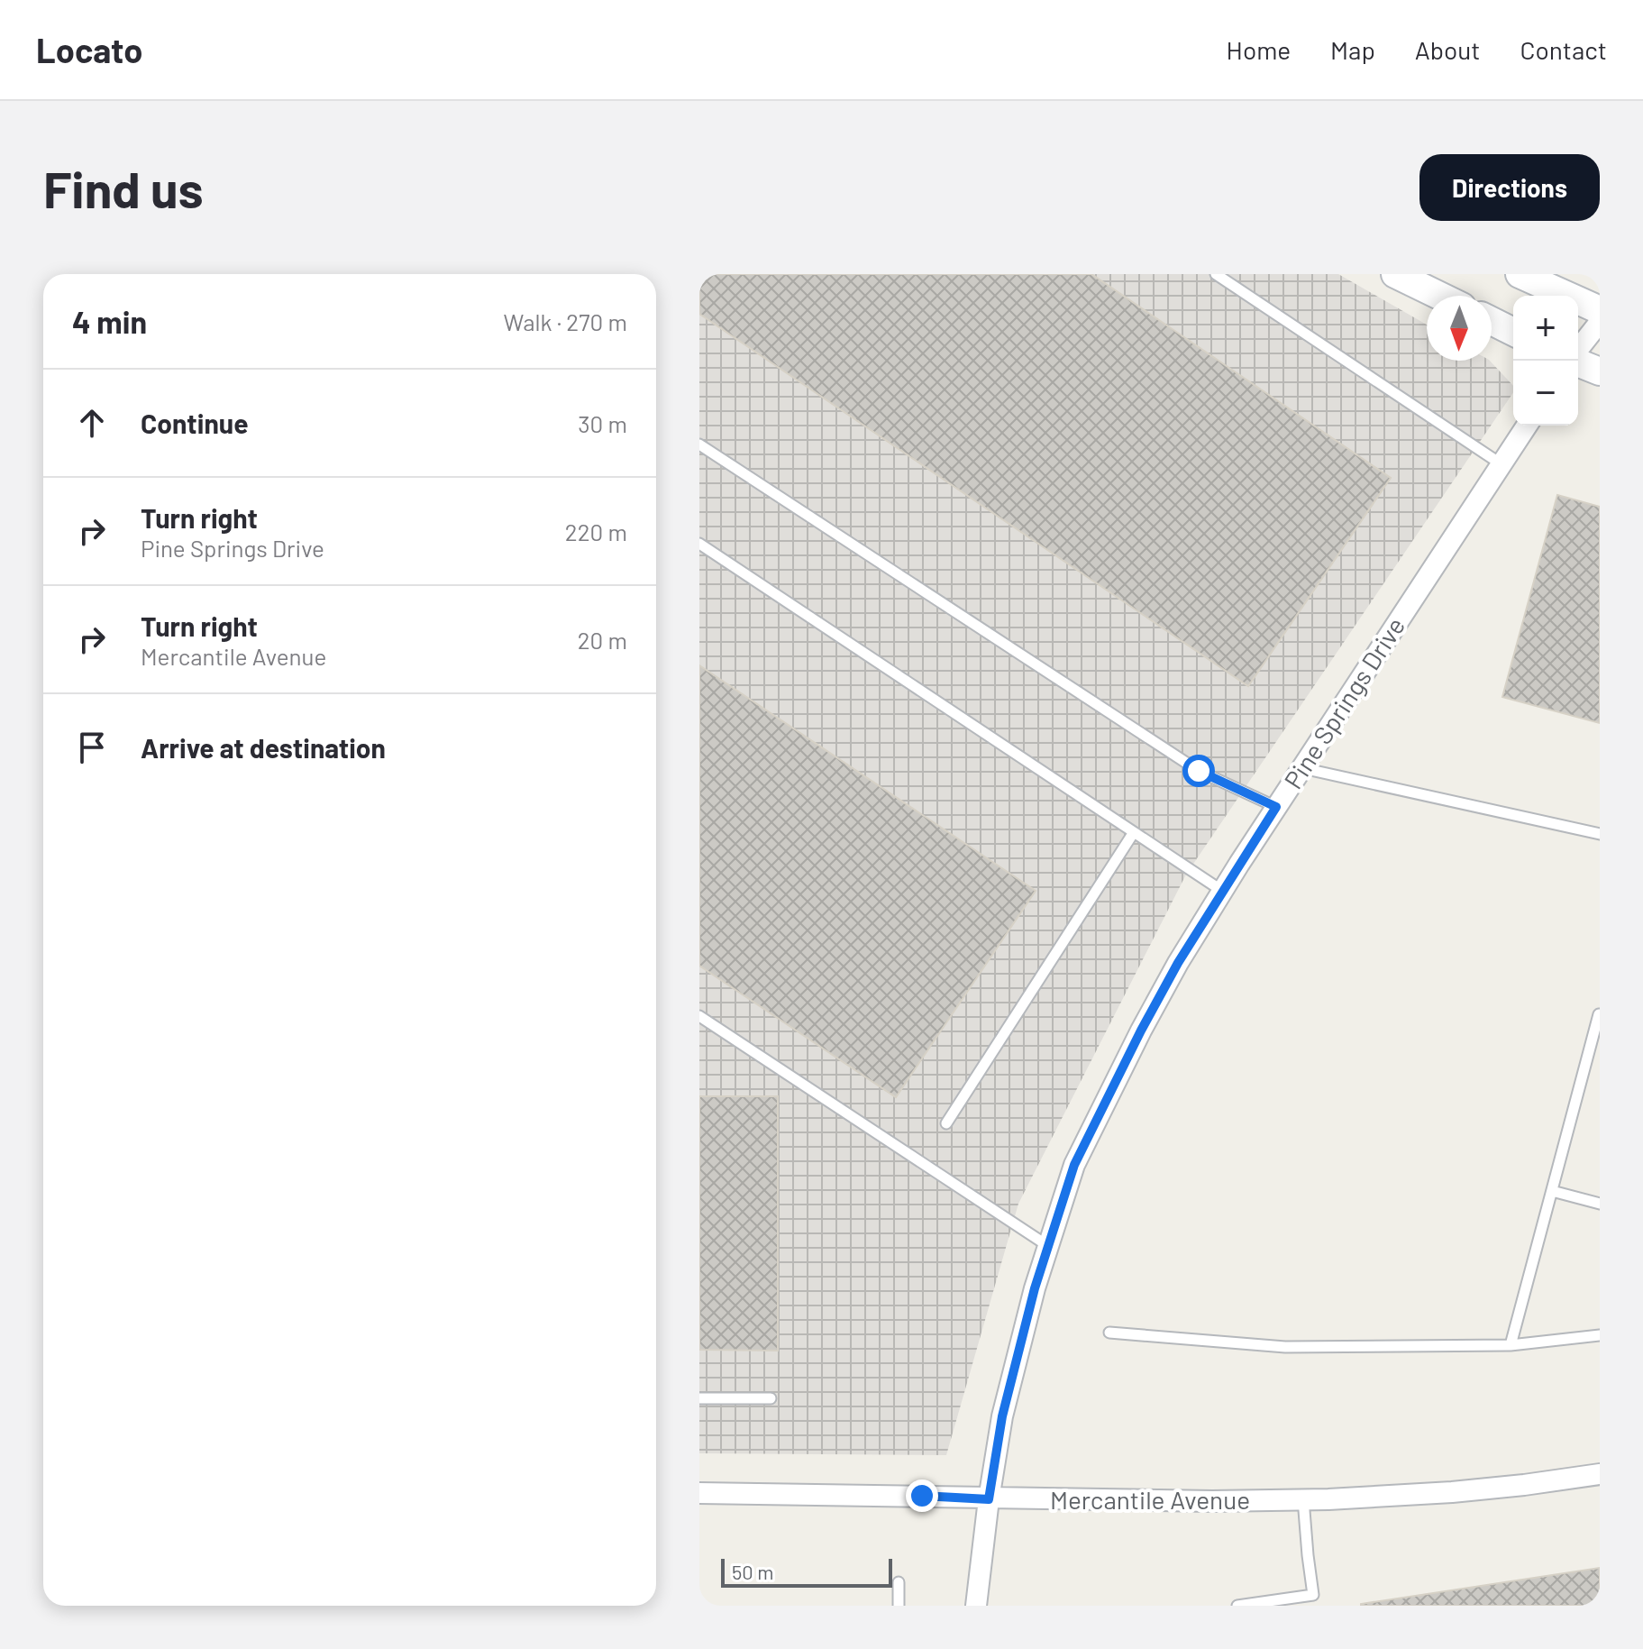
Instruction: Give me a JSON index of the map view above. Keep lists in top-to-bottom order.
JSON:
{
  "streets": {
    "street": ["Pine Springs Drive", "Mercantile Avenue"]
  },
  "crossings": [
    ["Pine Springs Drive", "Mercantile Avenue"]
  ],
  "scale_bar": "50 m",
  "north": "bottom",
  "page": {
    "header": "Locato",
    "nav": [
      "Home",
      "Map",
      "About",
      "Contact"
    ],
    "buttons": "Directions",
    "title": "Find us",
    "heading": ["4 min", "Walk · 270 m"],
    "map_buttons": ["+", "−"],
    "list": [
      ["Continue", "30 m"],
      ["Turn right", "Pine Springs Drive", "220 m"],
      ["Turn right", "Mercantile Avenue", "20 m"],
      "Arrive at destination"
    ],
    "scale": "50 m"
  }
}
